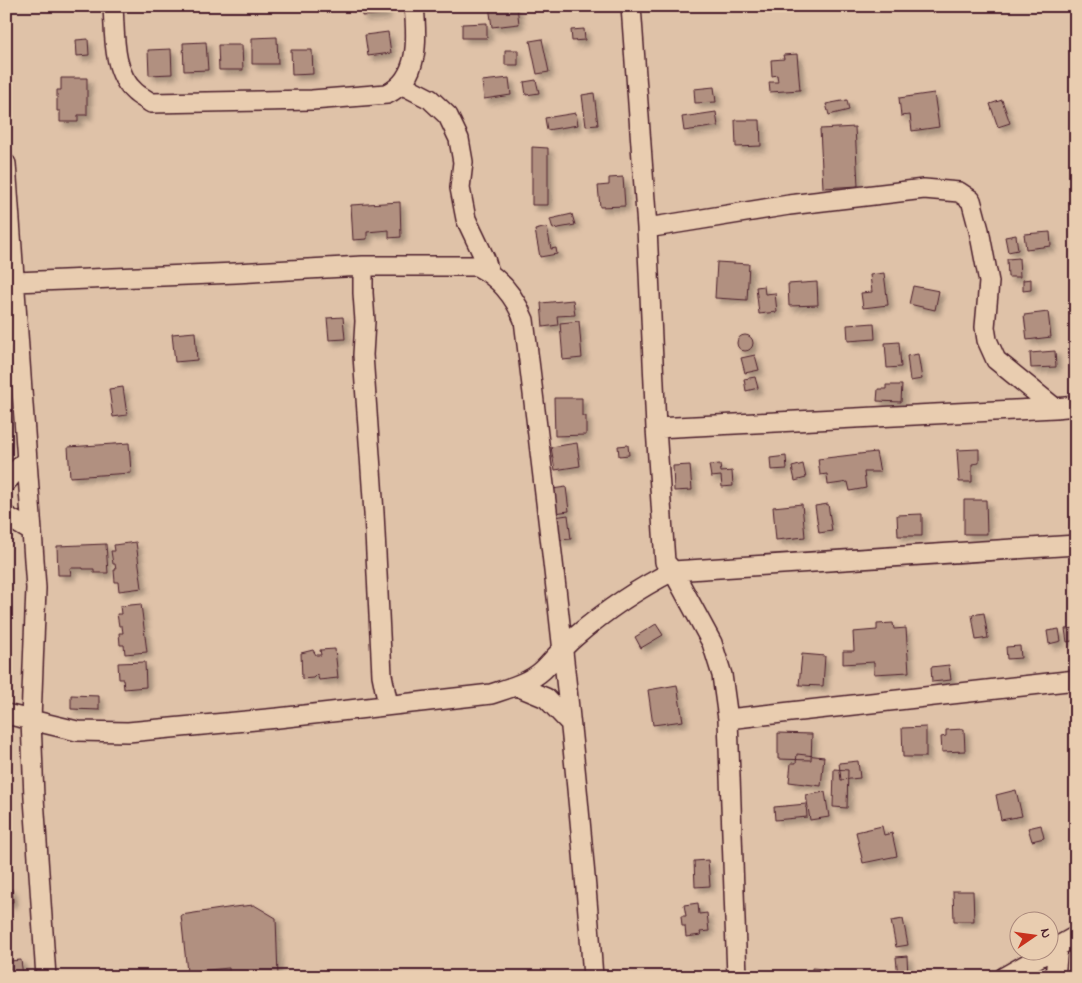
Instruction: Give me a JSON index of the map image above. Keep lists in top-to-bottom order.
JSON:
{
  "north": "right"
}
